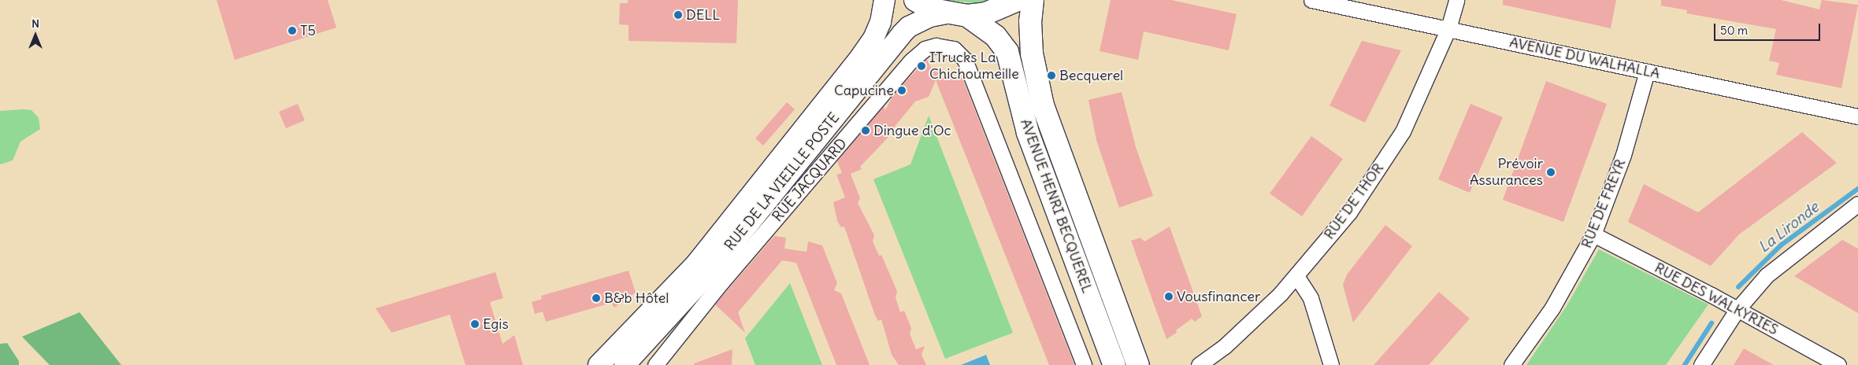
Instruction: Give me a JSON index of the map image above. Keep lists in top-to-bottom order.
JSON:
{
  "streets": {
    "main road": ["RUE DE LA VIEILLE POSTE", "AVENUE HENRI BECQUEREL"],
    "street": [
      "AVENUE DU WALHALLA",
      "RUE JACQUARD",
      "RUE DE THOR",
      "RUE DE FREYR",
      "RUE DES WALKYRIES"
    ]
  },
  "crossings": [
    ["AVENUE DU WALHALLA", "RUE DE THOR"],
    ["AVENUE DU WALHALLA", "RUE DE FREYR"],
    ["RUE DE LA VIEILLE POSTE", "AVENUE HENRI BECQUEREL"],
    ["RUE DE FREYR", "RUE DES WALKYRIES"]
  ],
  "water": ["La Lironde"],
  "places": [
    "DELL",
    "T5",
    "ITrucks La Chichoumeille",
    "Becquerel",
    "Capucine",
    "Dingue d'Oc",
    "Prévoir Assurances",
    "Vousfinancer",
    "B&b Hôtel",
    "Egis"
  ],
  "scale_bar": "50 m",
  "north": "top"
}
